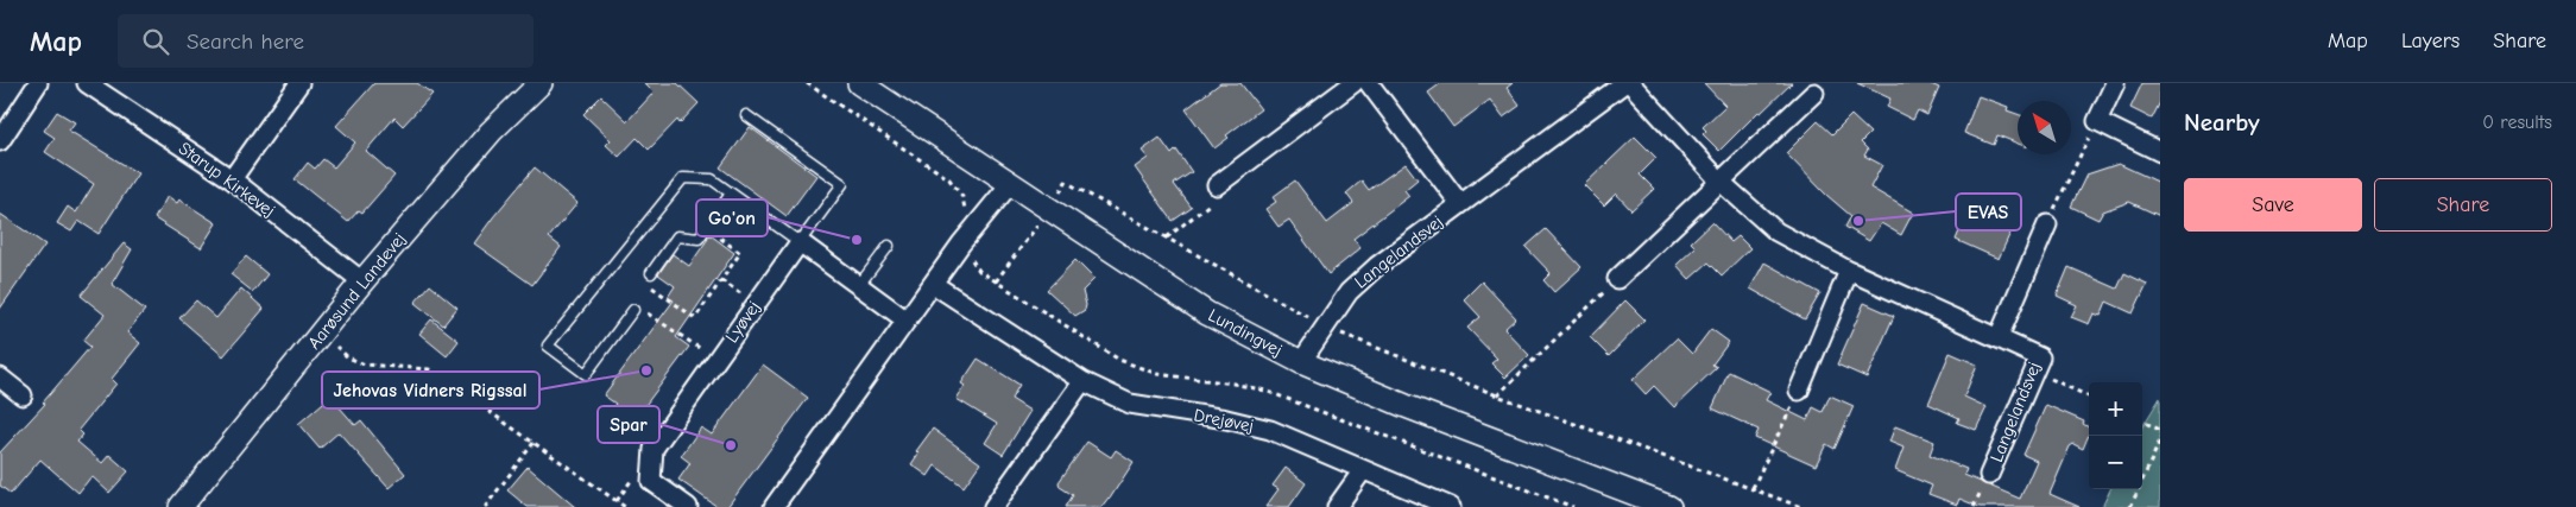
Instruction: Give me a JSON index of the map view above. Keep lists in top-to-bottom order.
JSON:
{
  "streets": {
    "street": [
      "Starup Kirkevej",
      "Langelandsvej",
      "Aarøsund Landevej",
      "Lyøvej",
      "Lundingvej",
      "Drejøvej"
    ]
  },
  "crossings": [
    ["Starup Kirkevej", "Aarøsund Landevej"],
    ["Langelandsvej", "Lundingvej"]
  ],
  "places": [
    "EVAS",
    "Go'on",
    "Jehovas Vidners Rigssal",
    "Spar"
  ],
  "north": "top left",
  "page": {
    "header": "Map",
    "search": "Search here",
    "nav": ["Map", "Layers", "Share"],
    "heading": ["Nearby", "0 results"],
    "buttons": ["Save", "Share"],
    "map_buttons": ["+", "−"]
  }
}
